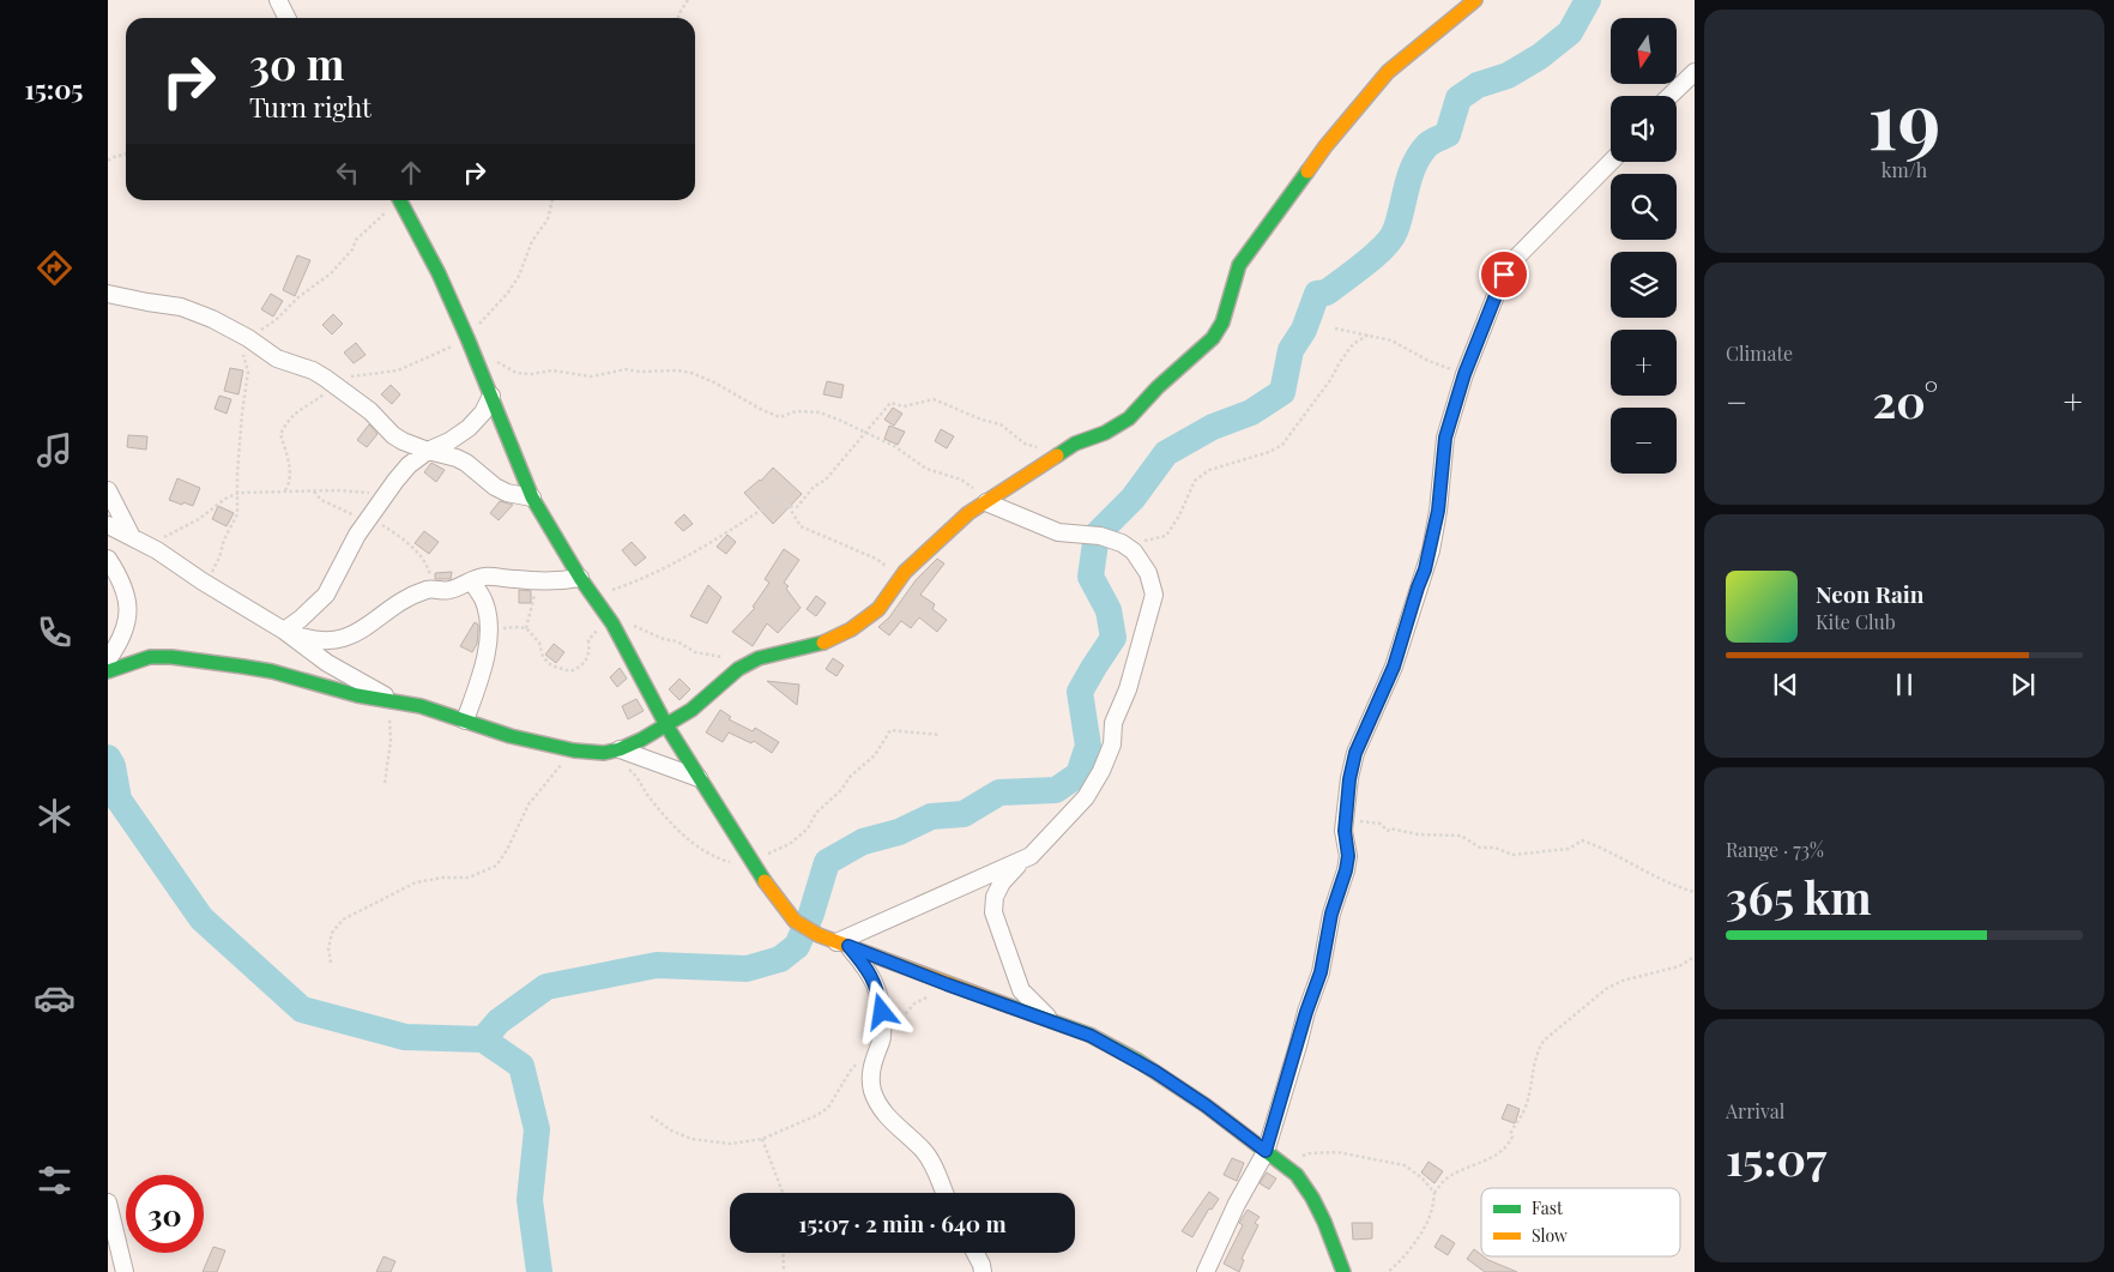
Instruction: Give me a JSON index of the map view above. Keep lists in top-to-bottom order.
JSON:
{
  "legend": ["Fast", "Slow"],
  "north": "bottom",
  "page": {
    "tabs": "15:05",
    "tile": [
      ["19", "km/h"],
      "Climate",
      ["Range · 73%", "365 km"],
      ["Arrival", "15:07"]
    ],
    "map_buttons": ["+", "−"],
    "turn": ["30 m", "Turn right"],
    "heat": ["−", "20°", "+"],
    "song": ["Neon Rain", "Kite Club"],
    "limit": "30",
    "trip": "15:07 · 2 min · 640 m"
  }
}
